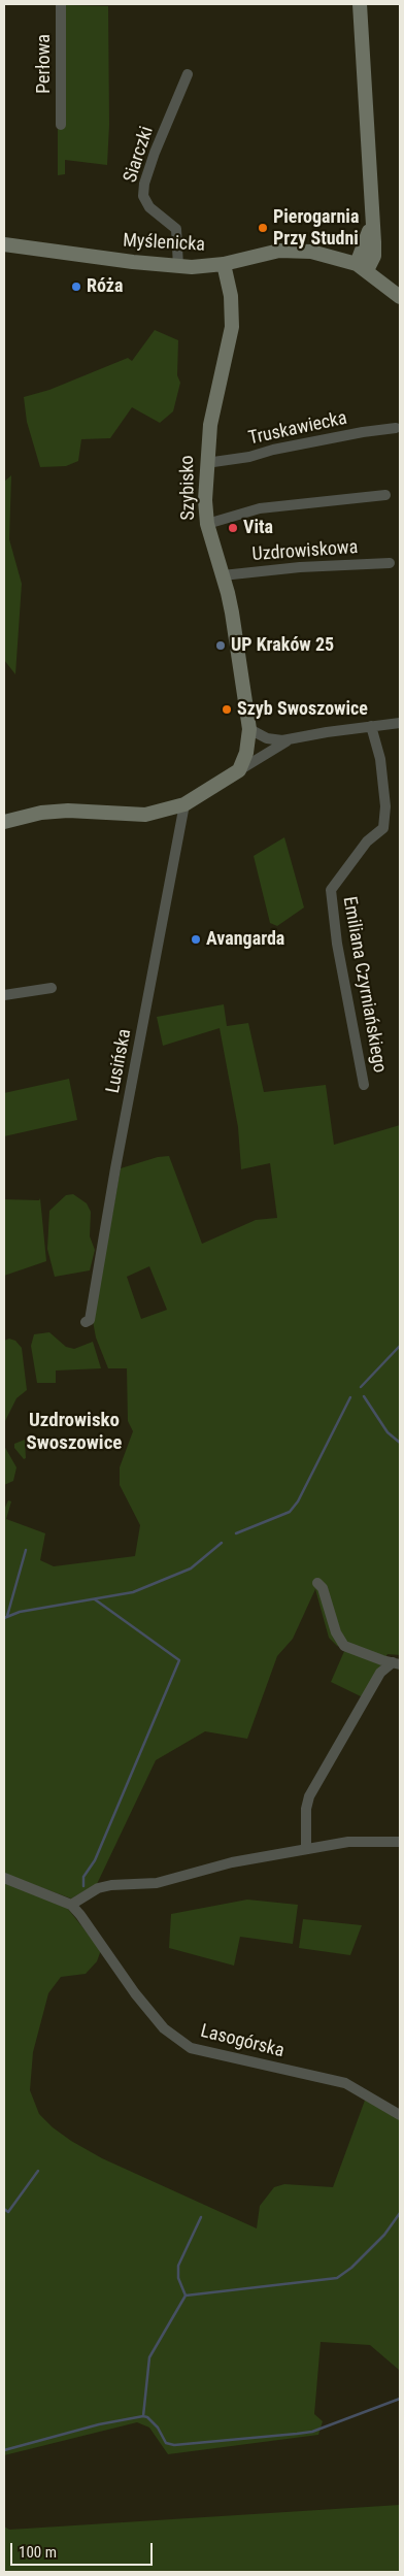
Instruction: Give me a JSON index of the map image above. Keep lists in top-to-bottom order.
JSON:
{
  "streets": {
    "street": [
      "Perłowa",
      "Siarczki",
      "Myślenicka",
      "Truskawiecka",
      "Szybisko",
      "Uzdrowiskowa",
      "Emiliana Czyrniańskiego",
      "Lusińska",
      "Lasogórska"
    ]
  },
  "crossings": [
    ["Siarczki", "Myślenicka"],
    ["Myślenicka", "Szybisko"],
    ["Truskawiecka", "Szybisko"],
    ["Szybisko", "Uzdrowiskowa"]
  ],
  "districts": ["Uzdrowisko Swoszowice"],
  "places": [
    "Pierogarnia Przy Studni",
    "Róża",
    "Vita",
    "UP Kraków 25",
    "Szyb Swoszowice",
    "Avangarda"
  ],
  "scale_bar": "100 m"
}
